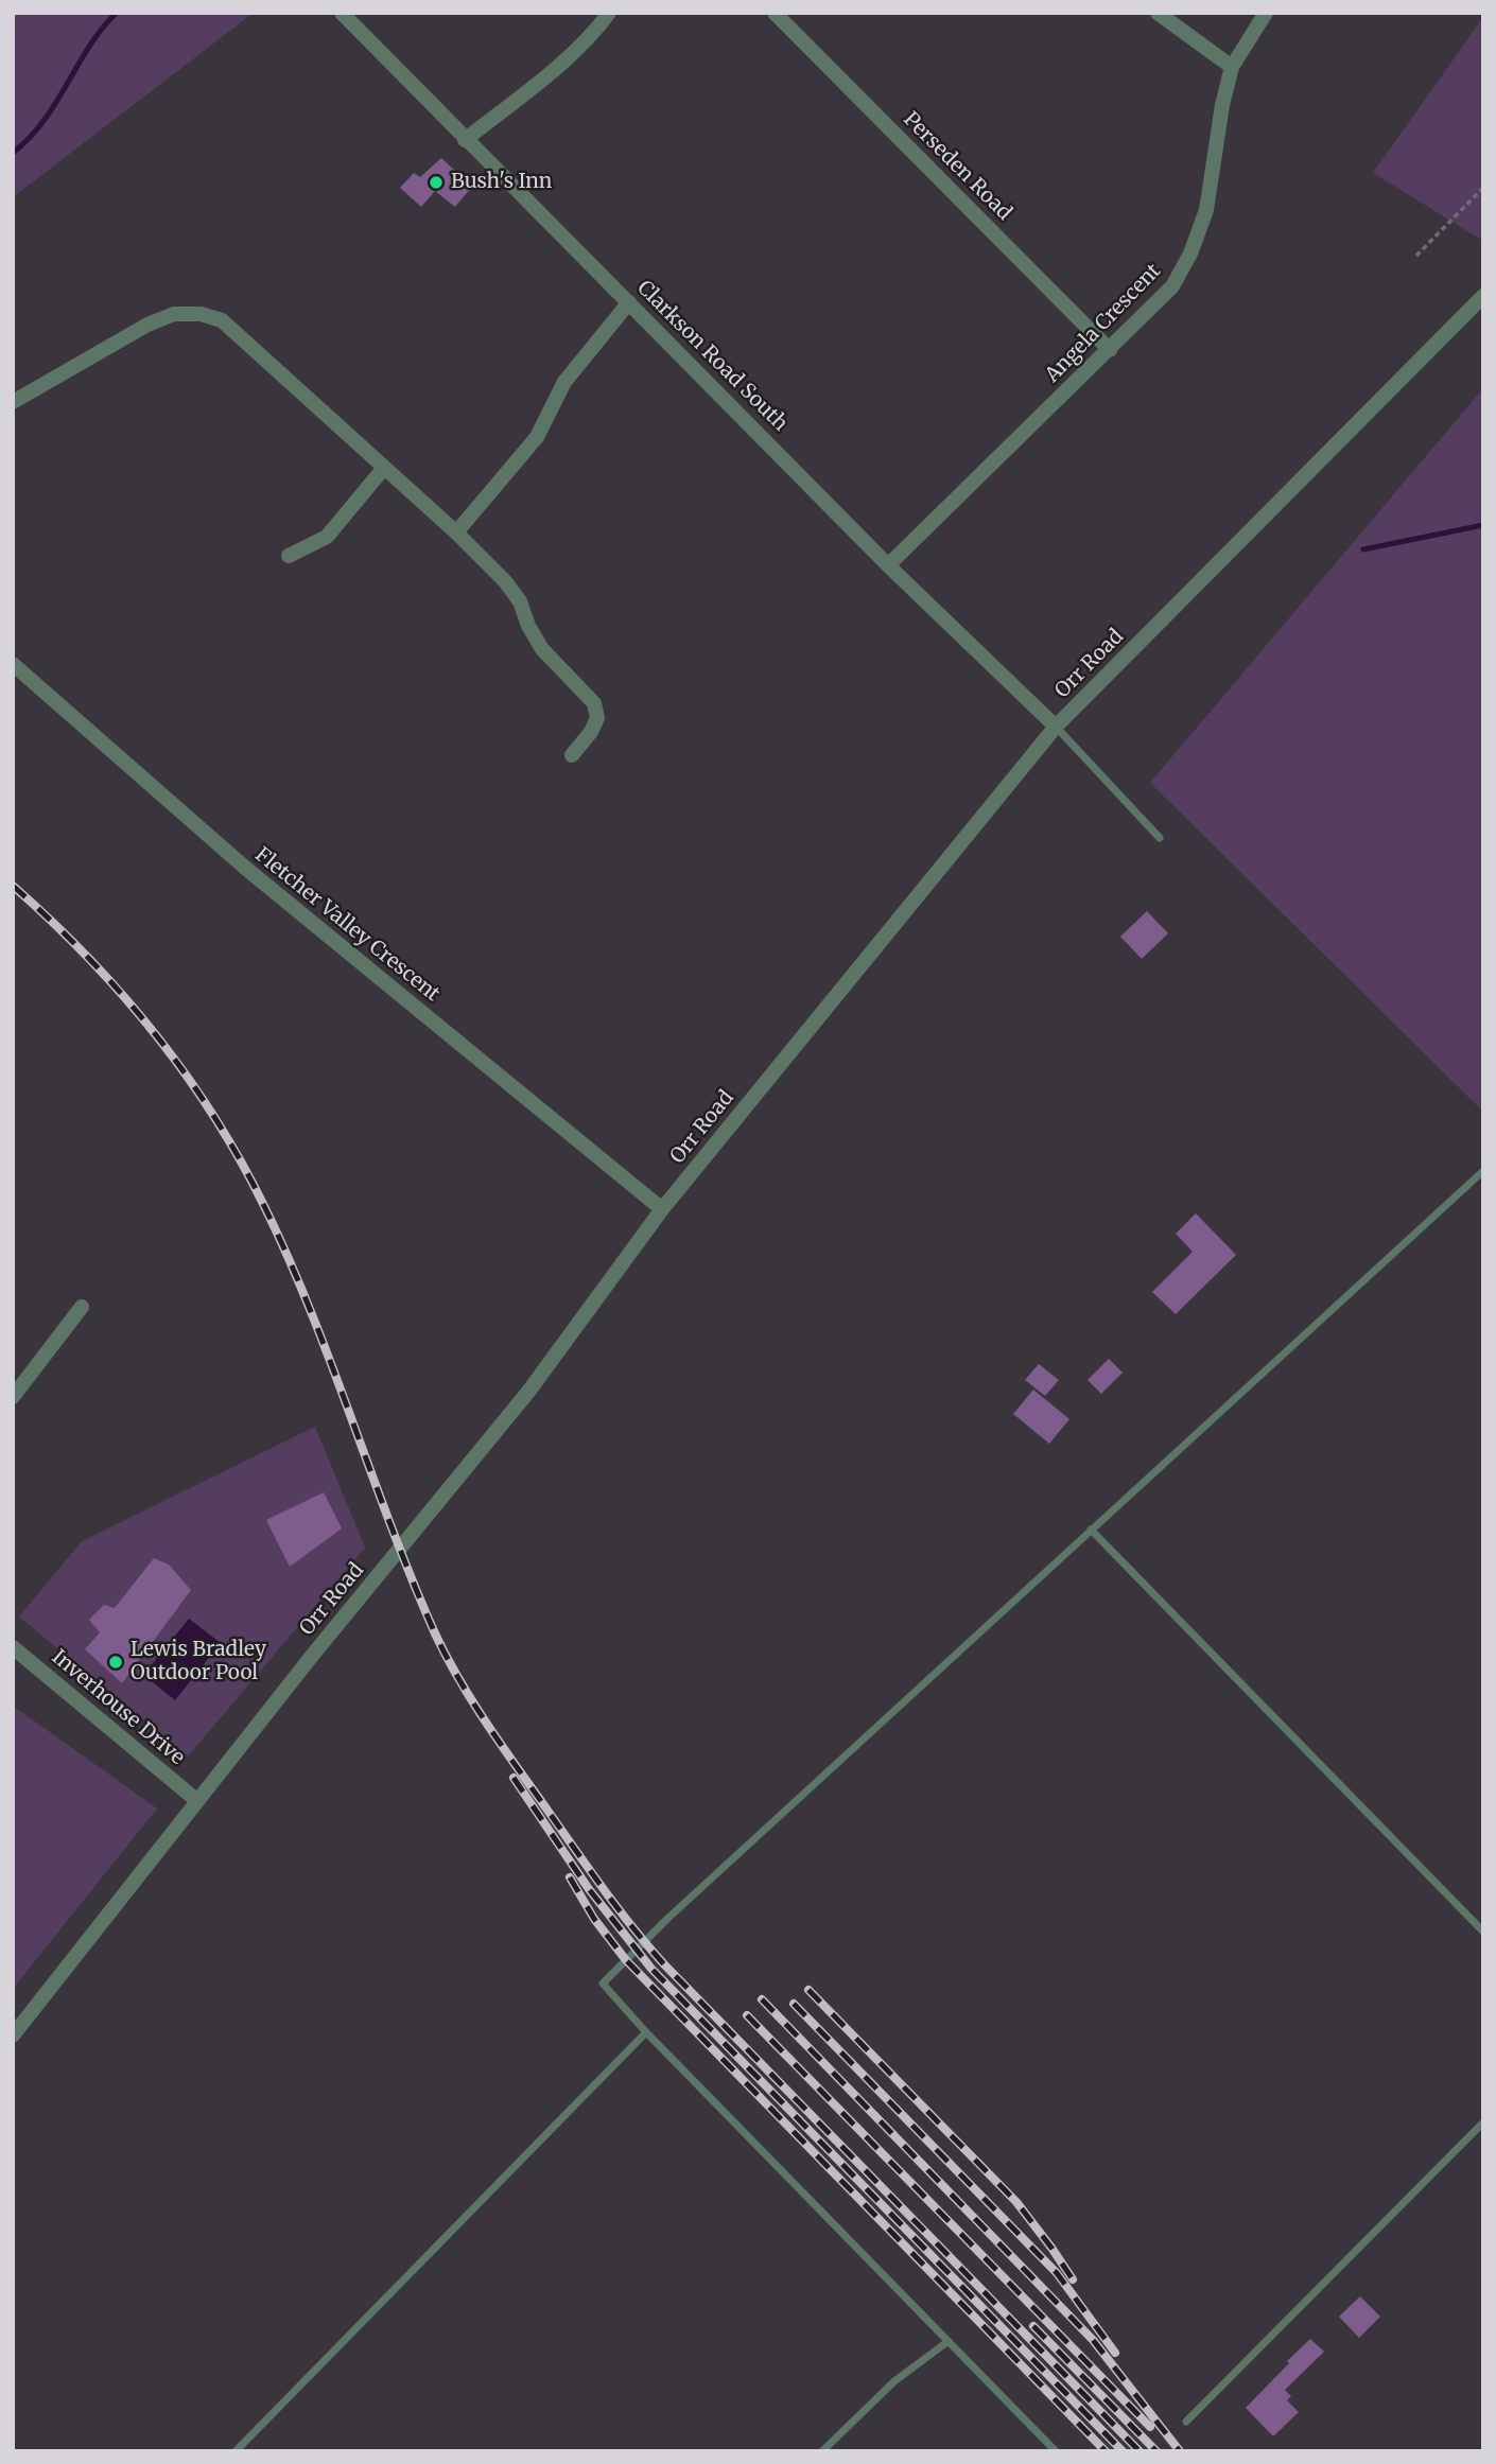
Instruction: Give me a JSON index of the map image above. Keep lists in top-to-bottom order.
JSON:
{
  "streets": {
    "street": [
      "Perseden Road",
      "Angela Crescent",
      "Clarkson Road South",
      "Orr Road",
      "Fletcher Valley Crescent",
      "Inverhouse Drive"
    ]
  },
  "crossings": [
    ["Perseden Road", "Angela Crescent"],
    ["Angela Crescent", "Clarkson Road South"],
    ["Clarkson Road South", "Orr Road"],
    ["Orr Road", "Fletcher Valley Crescent"],
    ["Orr Road", "Inverhouse Drive"]
  ],
  "places": ["Bush's Inn", "Lewis Bradley Outdoor Pool"]
}
